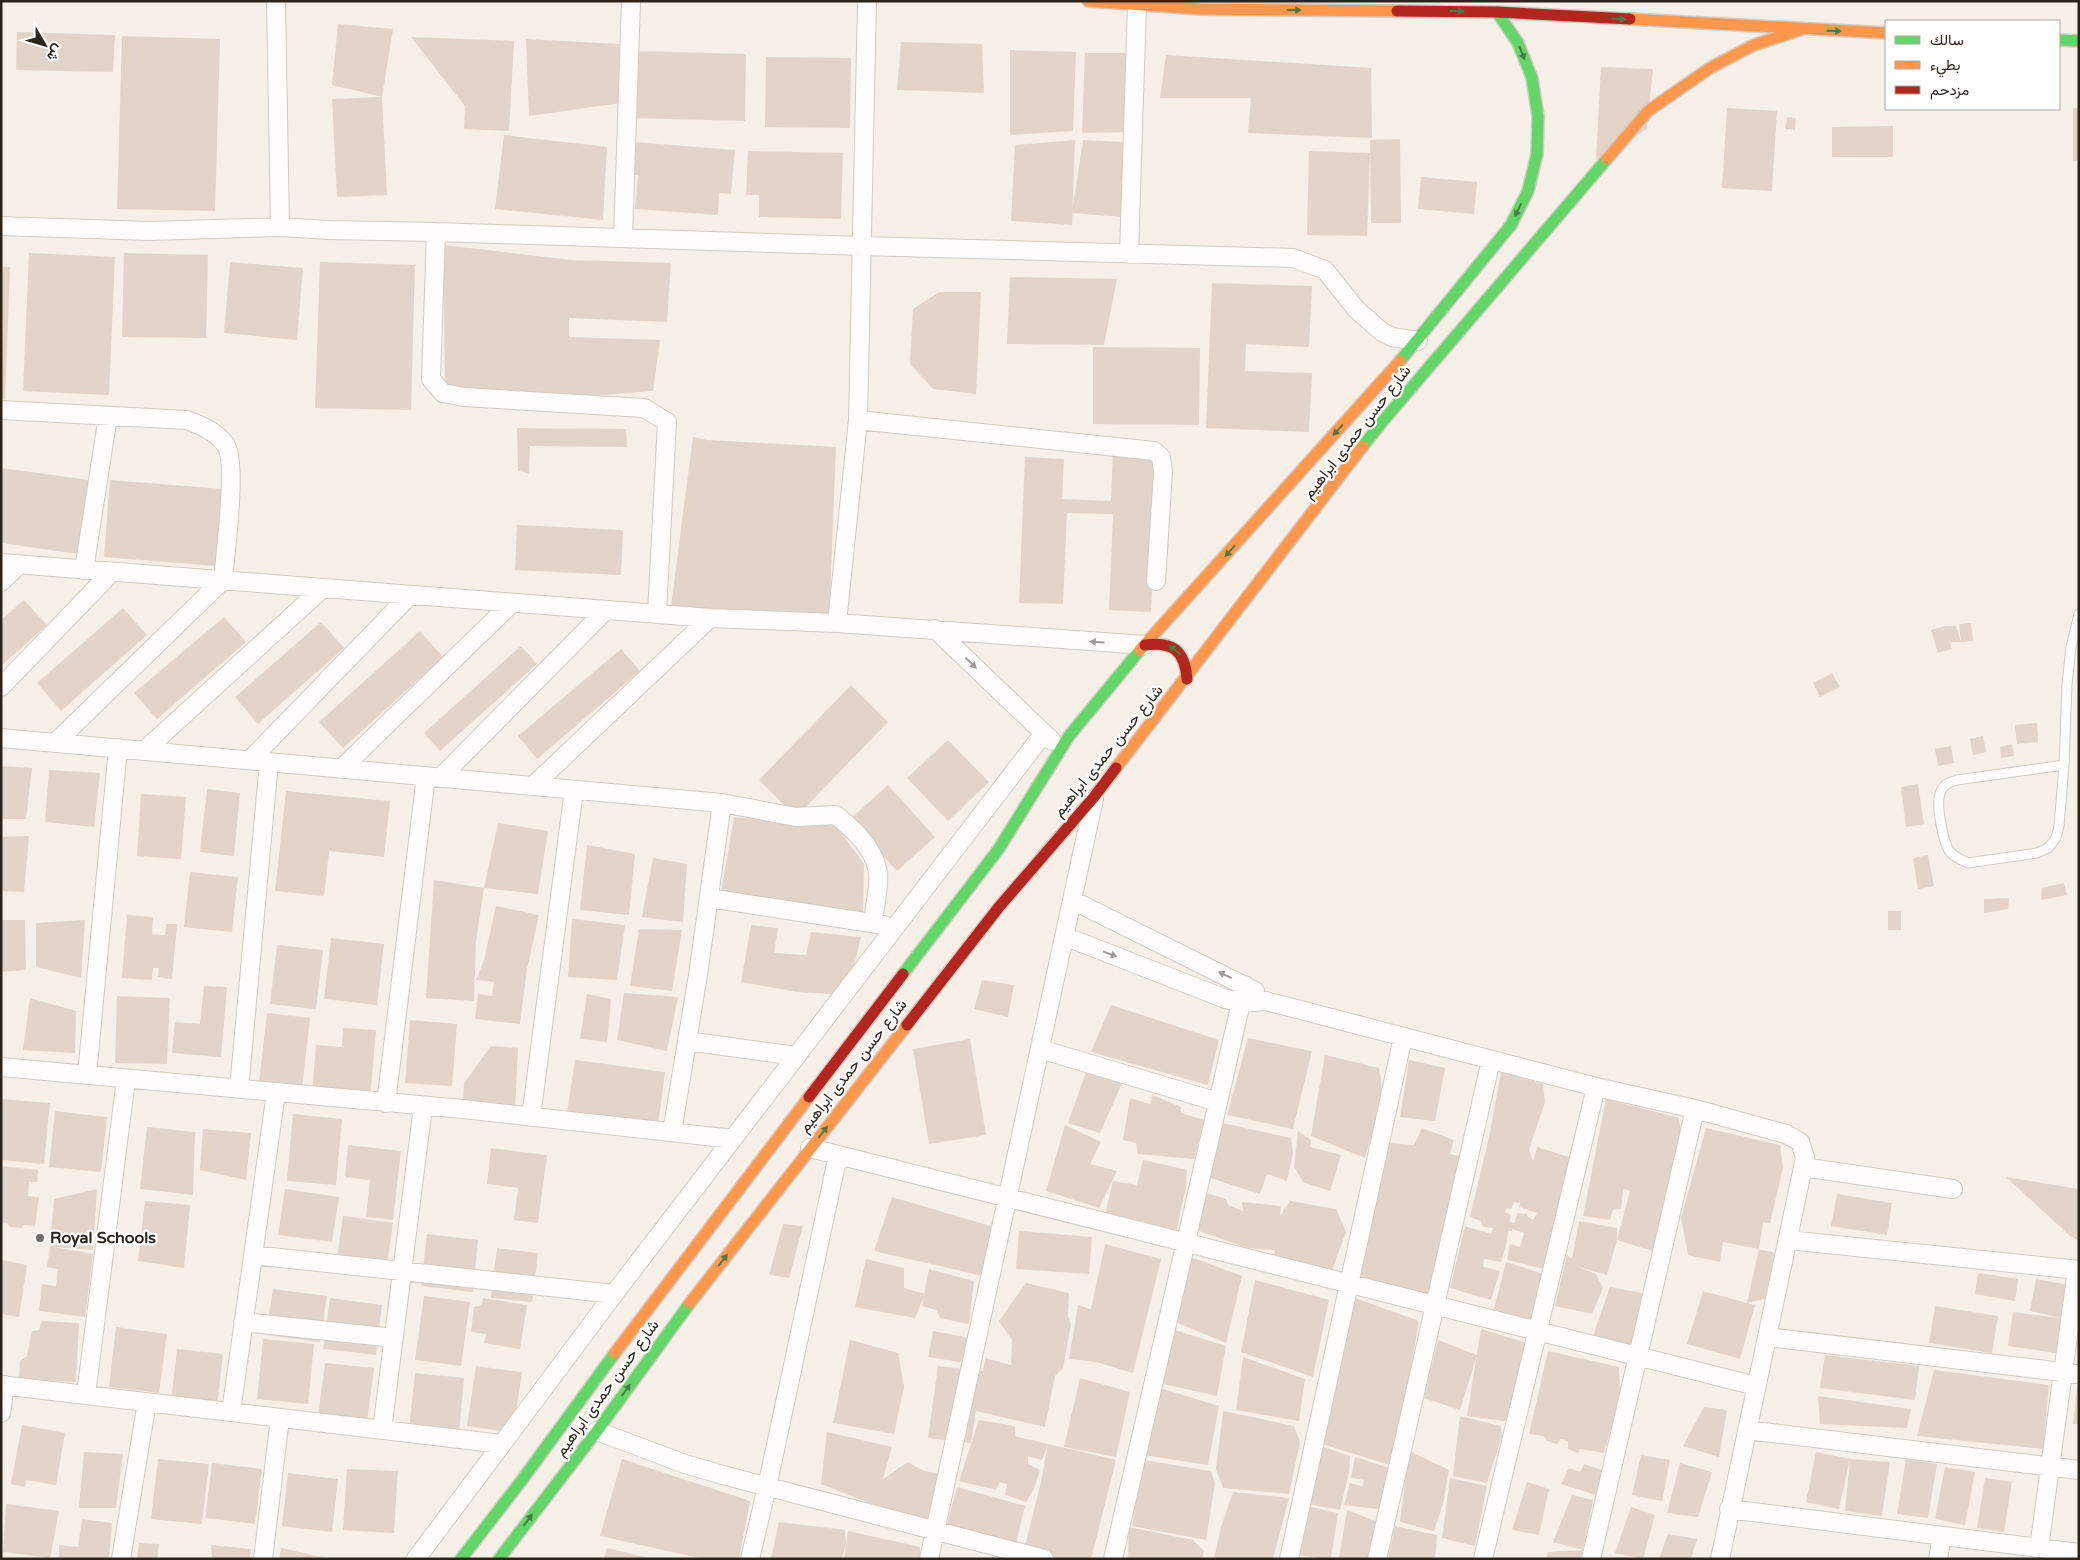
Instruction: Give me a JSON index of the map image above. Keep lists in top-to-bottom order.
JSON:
{
  "streets": {
    "main road": ["شارع حسن حمدى ابراهيم"]
  },
  "places": ["Royal Schools"],
  "legend": ["سالك", "بطيء", "مزدحم"],
  "north": "bottom right"
}
